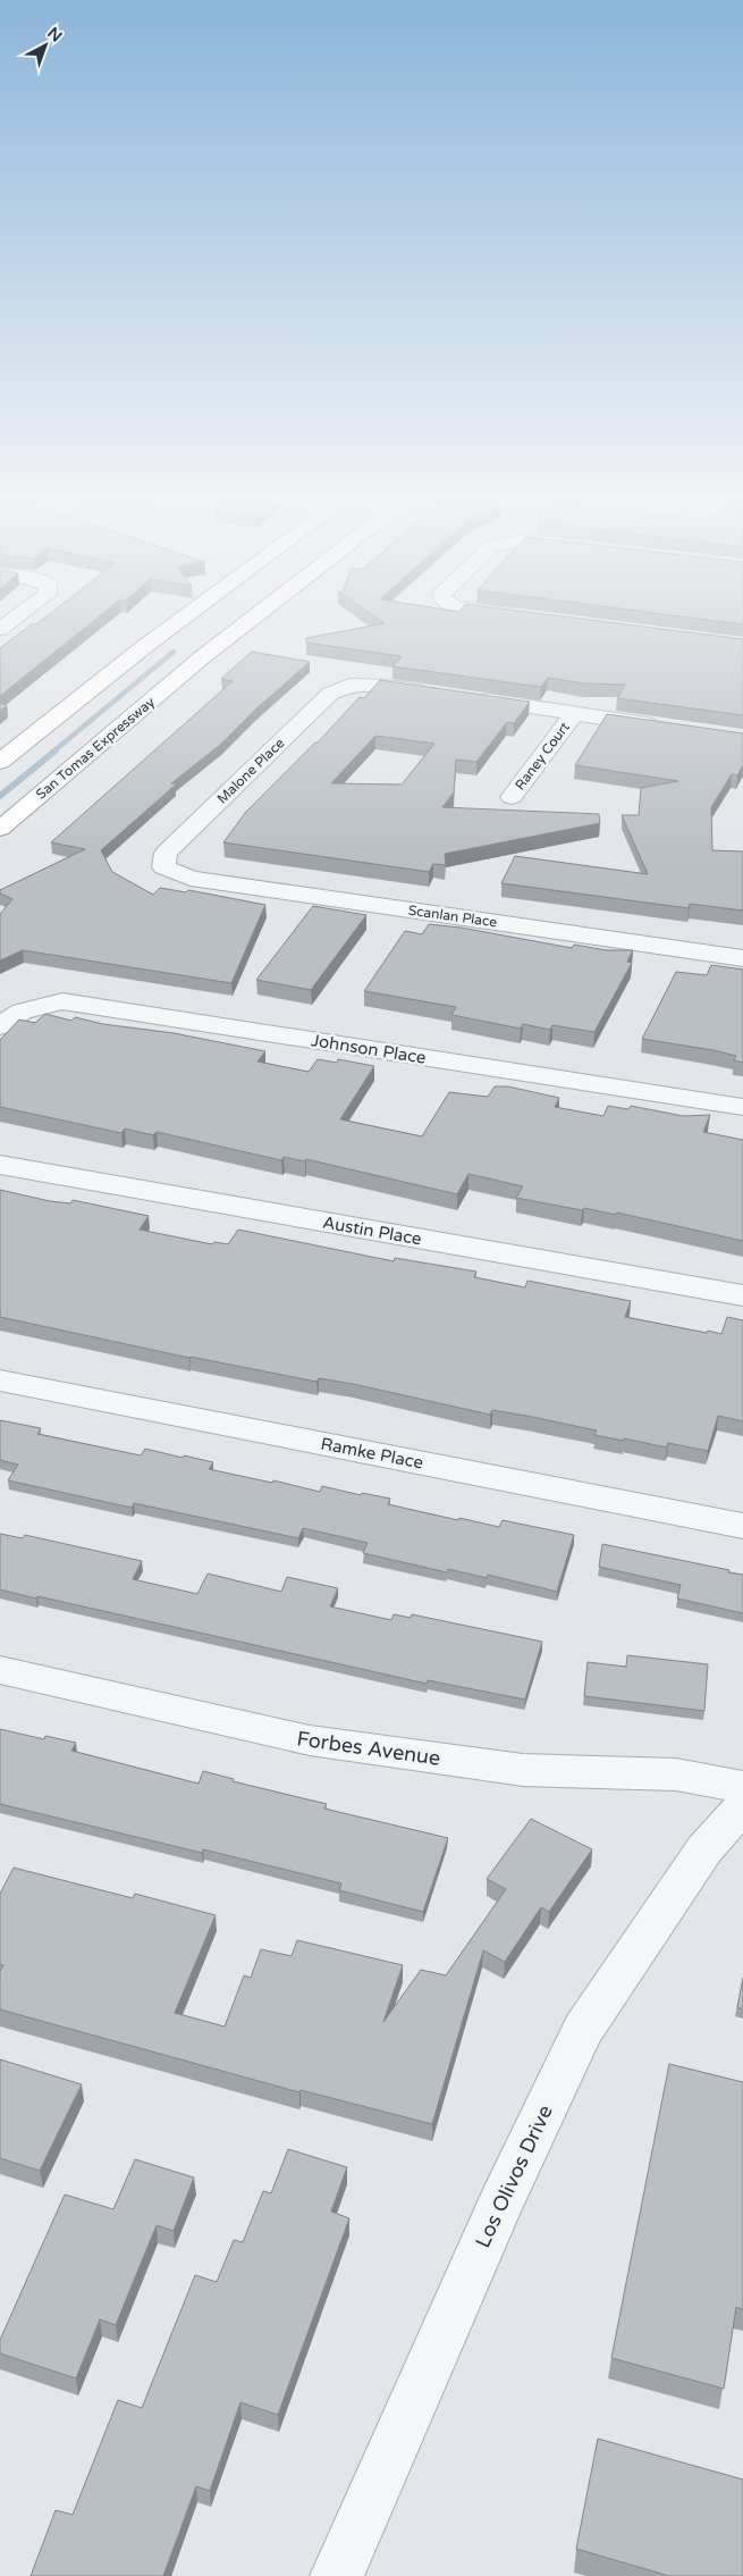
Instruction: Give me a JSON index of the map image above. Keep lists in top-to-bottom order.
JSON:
{
  "streets": {
    "main road": ["San Tomas Expressway"],
    "street": [
      "Raney Court",
      "Malone Place",
      "Scanlan Place",
      "Johnson Place",
      "Austin Place",
      "Ramke Place",
      "Forbes Avenue",
      "Los Olivos Drive"
    ]
  },
  "crossings": [
    ["Malone Place", "Scanlan Place"]
  ],
  "north": "top right"
}
